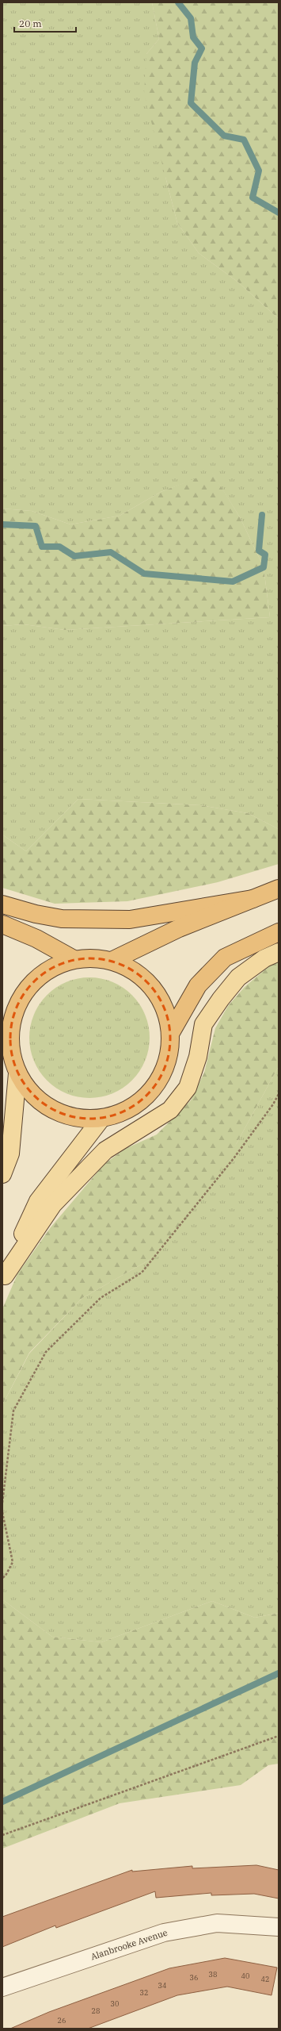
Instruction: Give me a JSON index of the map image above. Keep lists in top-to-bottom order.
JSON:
{
  "streets": {
    "street": ["Alanbrooke Avenue"]
  },
  "house_numbers": [
    "38",
    "40",
    "36",
    "42",
    "34",
    "32",
    "30",
    "28",
    "26"
  ],
  "scale_bar": "20 m"
}
